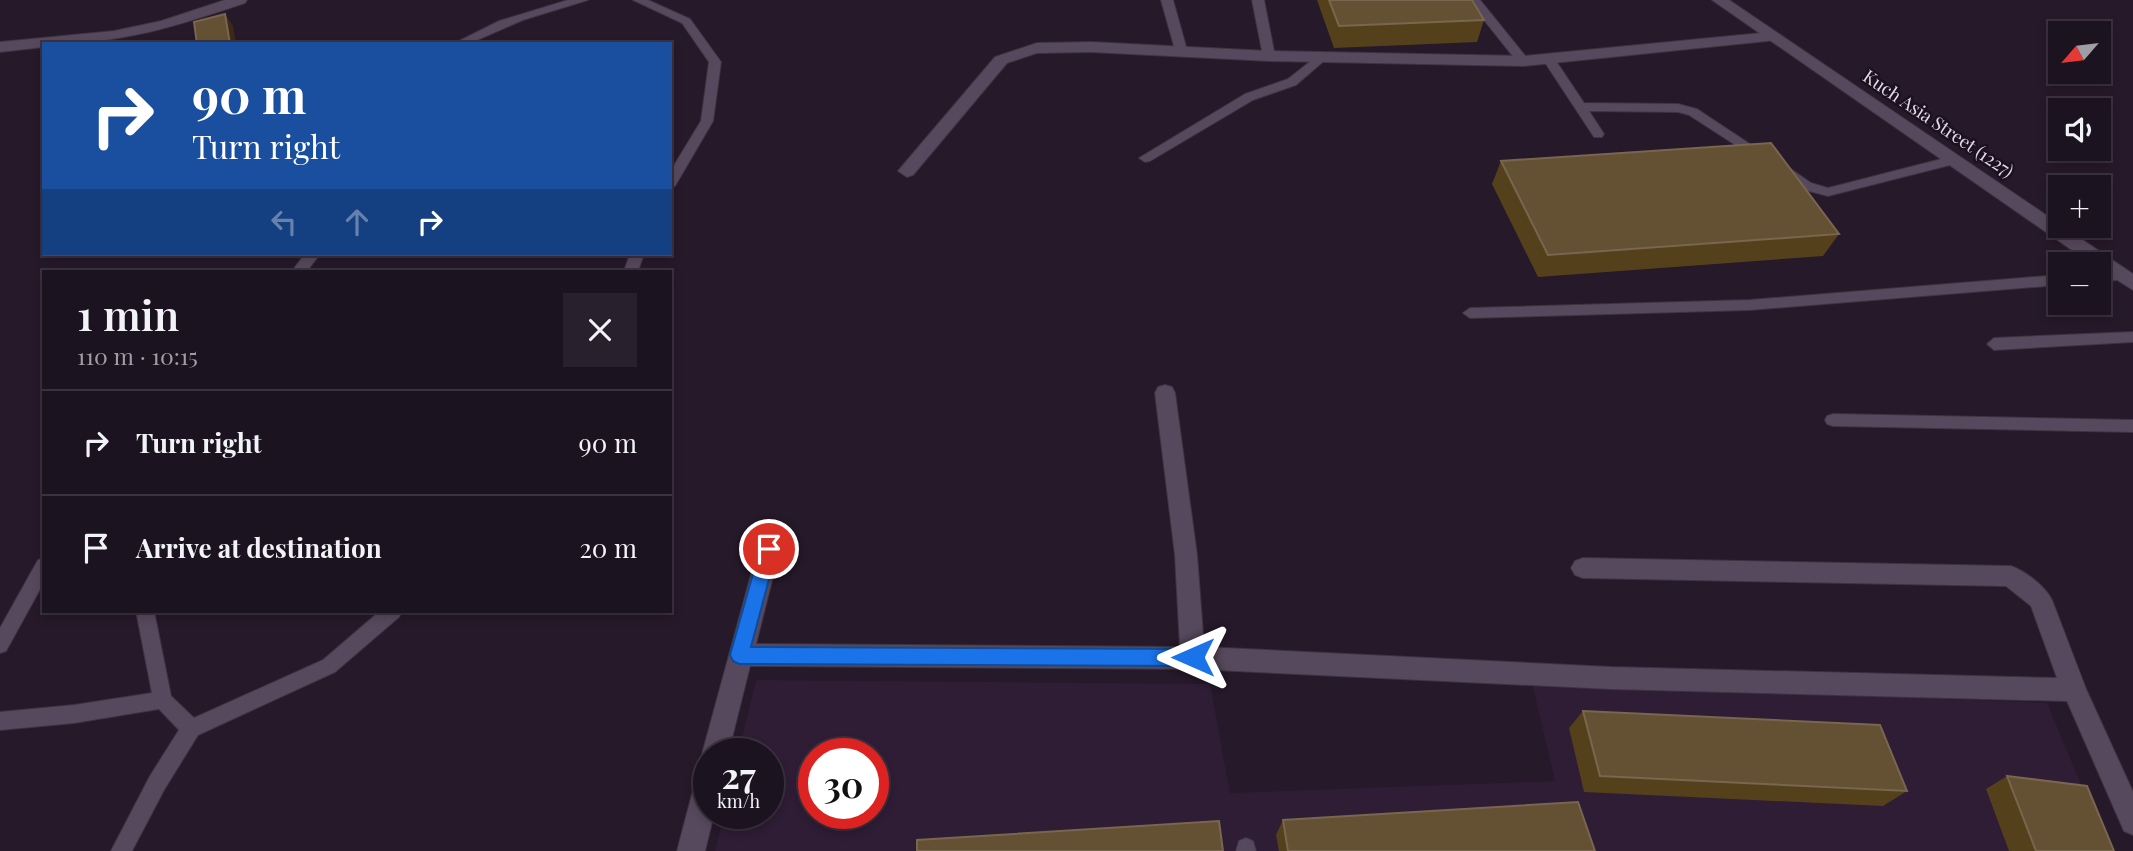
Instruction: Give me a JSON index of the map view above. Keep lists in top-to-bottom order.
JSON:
{
  "streets": {
    "street": ["Kuch Asia Street (1227)"]
  },
  "north": "bottom left",
  "page": {
    "map_buttons": ["+", "−"],
    "turn": ["90 m", "Turn right"],
    "heading": ["1 min", "110 m · 10:15"],
    "list": [
      {
        "name": "Turn right",
        "value": "90 m"
      },
      {
        "name": "Arrive at destination",
        "value": "20 m"
      }
    ],
    "speed": "27 km/h",
    "limit": "30"
  }
}
